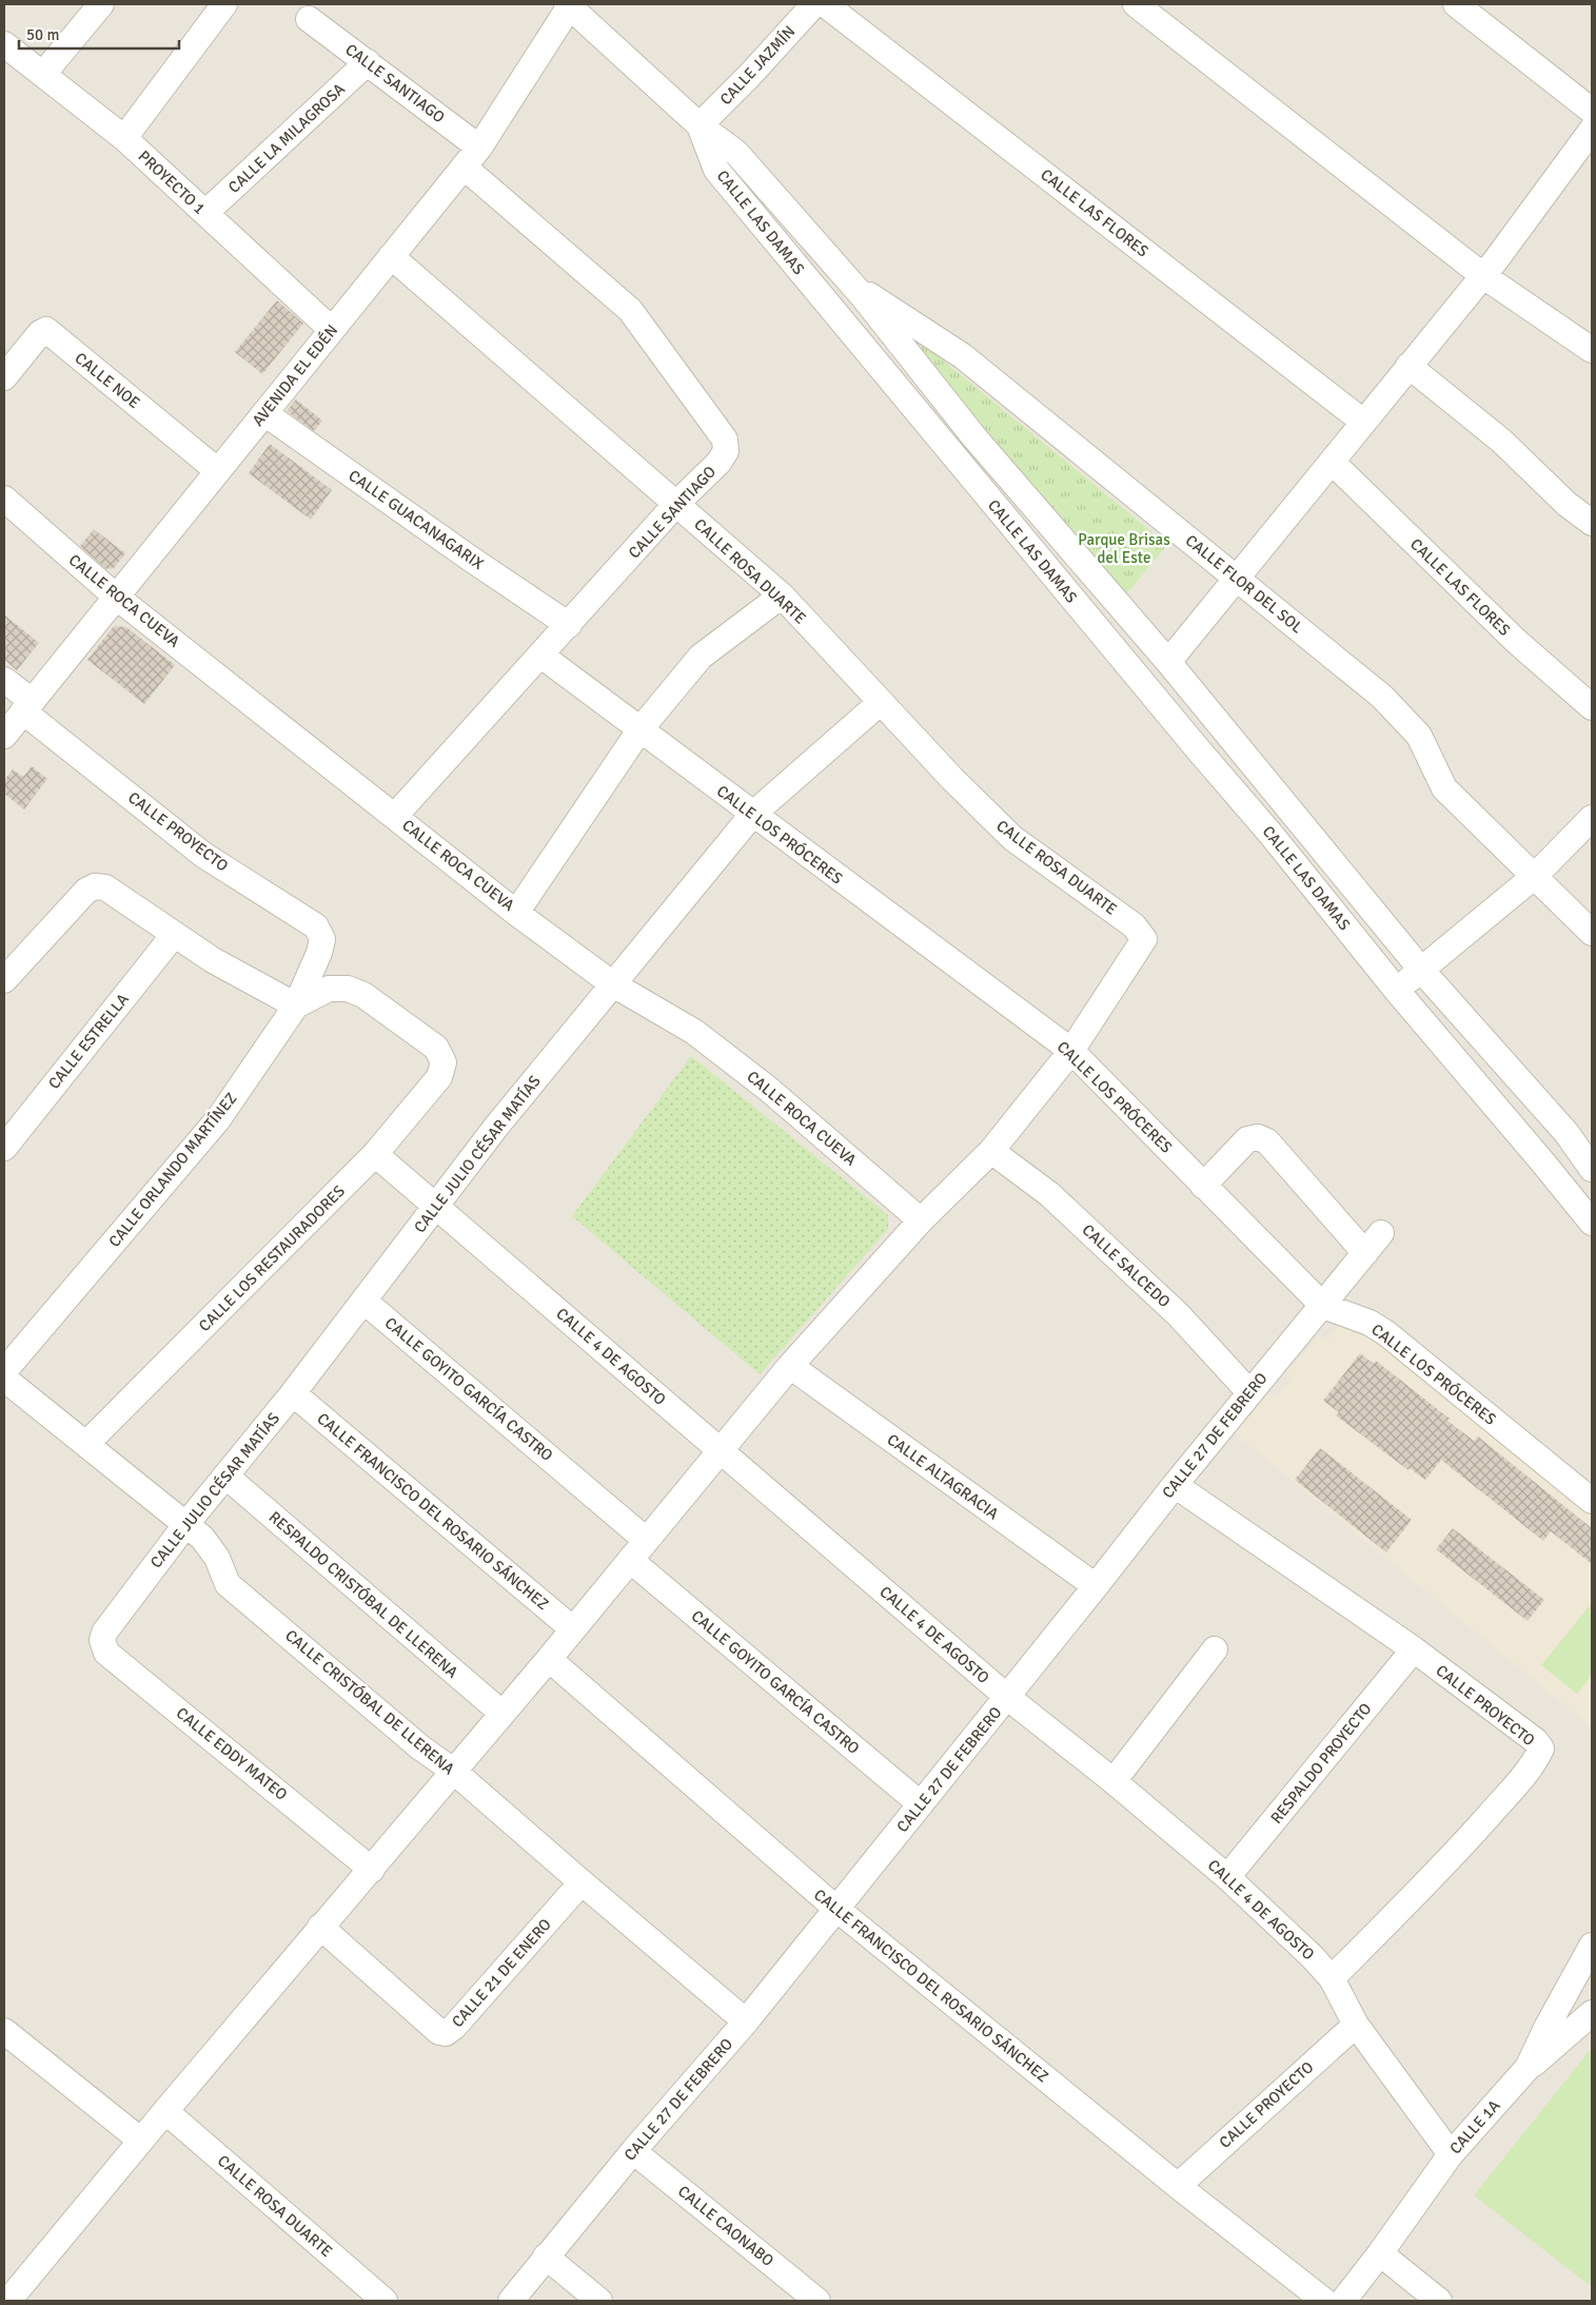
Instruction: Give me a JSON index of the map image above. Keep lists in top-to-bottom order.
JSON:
{
  "streets": {
    "street": [
      "CALLE JAZMÍN",
      "CALLE SANTIAGO",
      "CALLE LA MILAGROSA",
      "PROYECTO 1",
      "CALLE LAS FLORES",
      "CALLE LAS DAMAS",
      "AVENIDA EL EDÉN",
      "CALLE NOE",
      "CALLE GUACANAGARIX",
      "CALLE ROSA DUARTE",
      "CALLE FLOR DEL SOL",
      "CALLE ROCA CUEVA",
      "CALLE PROYECTO",
      "CALLE LOS PRÓCERES",
      "CALLE ESTRELLA",
      "CALLE JULIO CÉSAR MATÍAS",
      "CALLE ORLANDO MARTÍNEZ",
      "CALLE LOS RESTAURADORES",
      "CALLE SALCEDO",
      "CALLE 4 DE AGOSTO",
      "CALLE GOYITO GARCÍA CASTRO",
      "CALLE 27 DE FEBRERO",
      "CALLE ALTAGRACIA",
      "CALLE FRANCISCO DEL ROSARIO SÁNCHEZ",
      "RESPALDO CRISTÓBAL DE LLERENA",
      "CALLE CRISTÓBAL DE LLERENA",
      "CALLE EDDY MATEO",
      "RESPALDO PROYECTO",
      "CALLE 21 DE ENERO",
      "CALLE 1A",
      "CALLE CAONABO"
    ]
  },
  "crossings": [
    ["CALLE JAZMÍN", "CALLE LAS DAMAS"],
    ["CALLE SANTIAGO", "CALLE LA MILAGROSA"],
    ["CALLE SANTIAGO", "AVENIDA EL EDÉN"],
    ["CALLE SANTIAGO", "CALLE GUACANAGARIX"],
    ["CALLE SANTIAGO", "CALLE ROSA DUARTE"],
    ["CALLE SANTIAGO", "CALLE ROCA CUEVA"],
    ["CALLE SANTIAGO", "CALLE LOS PRÓCERES"],
    ["CALLE LA MILAGROSA", "PROYECTO 1"],
    ["PROYECTO 1", "AVENIDA EL EDÉN"],
    ["CALLE LAS DAMAS", "CALLE FLOR DEL SOL"],
    ["AVENIDA EL EDÉN", "CALLE NOE"],
    ["AVENIDA EL EDÉN", "CALLE GUACANAGARIX"],
    ["AVENIDA EL EDÉN", "CALLE ROSA DUARTE"],
    ["AVENIDA EL EDÉN", "CALLE ROCA CUEVA"],
    ["AVENIDA EL EDÉN", "CALLE PROYECTO"],
    ["CALLE ROSA DUARTE", "CALLE LOS PRÓCERES"],
    ["CALLE ROSA DUARTE", "CALLE JULIO CÉSAR MATÍAS"],
    ["CALLE ROCA CUEVA", "CALLE JULIO CÉSAR MATÍAS"],
    ["CALLE PROYECTO", "CALLE ORLANDO MARTÍNEZ"],
    ["CALLE PROYECTO", "CALLE 4 DE AGOSTO"],
    ["CALLE PROYECTO", "CALLE 27 DE FEBRERO"],
    ["CALLE PROYECTO", "CALLE FRANCISCO DEL ROSARIO SÁNCHEZ"],
    ["CALLE PROYECTO", "RESPALDO PROYECTO"],
    ["CALLE LOS PRÓCERES", "CALLE JULIO CÉSAR MATÍAS"],
    ["CALLE LOS PRÓCERES", "CALLE 27 DE FEBRERO"],
    ["CALLE JULIO CÉSAR MATÍAS", "CALLE 4 DE AGOSTO"],
    ["CALLE JULIO CÉSAR MATÍAS", "CALLE GOYITO GARCÍA CASTRO"],
    ["CALLE JULIO CÉSAR MATÍAS", "CALLE FRANCISCO DEL ROSARIO SÁNCHEZ"],
    ["CALLE JULIO CÉSAR MATÍAS", "RESPALDO CRISTÓBAL DE LLERENA"],
    ["CALLE JULIO CÉSAR MATÍAS", "CALLE CRISTÓBAL DE LLERENA"],
    ["CALLE JULIO CÉSAR MATÍAS", "CALLE EDDY MATEO"],
    ["CALLE ORLANDO MARTÍNEZ", "CALLE LOS RESTAURADORES"],
    ["CALLE LOS RESTAURADORES", "CALLE 4 DE AGOSTO"],
    ["CALLE LOS RESTAURADORES", "CALLE CRISTÓBAL DE LLERENA"],
    ["CALLE SALCEDO", "CALLE 27 DE FEBRERO"],
    ["CALLE 4 DE AGOSTO", "CALLE 27 DE FEBRERO"],
    ["CALLE 4 DE AGOSTO", "RESPALDO PROYECTO"],
    ["CALLE 4 DE AGOSTO", "CALLE 1A"],
    ["CALLE GOYITO GARCÍA CASTRO", "CALLE 27 DE FEBRERO"],
    ["CALLE 27 DE FEBRERO", "CALLE ALTAGRACIA"],
    ["CALLE 27 DE FEBRERO", "CALLE FRANCISCO DEL ROSARIO SÁNCHEZ"],
    ["CALLE 27 DE FEBRERO", "CALLE CRISTÓBAL DE LLERENA"],
    ["CALLE 27 DE FEBRERO", "CALLE CAONABO"],
    ["CALLE CRISTÓBAL DE LLERENA", "CALLE 21 DE ENERO"]
  ],
  "parks": ["Parque Brisas del Este"],
  "scale_bar": "50 m"
}
